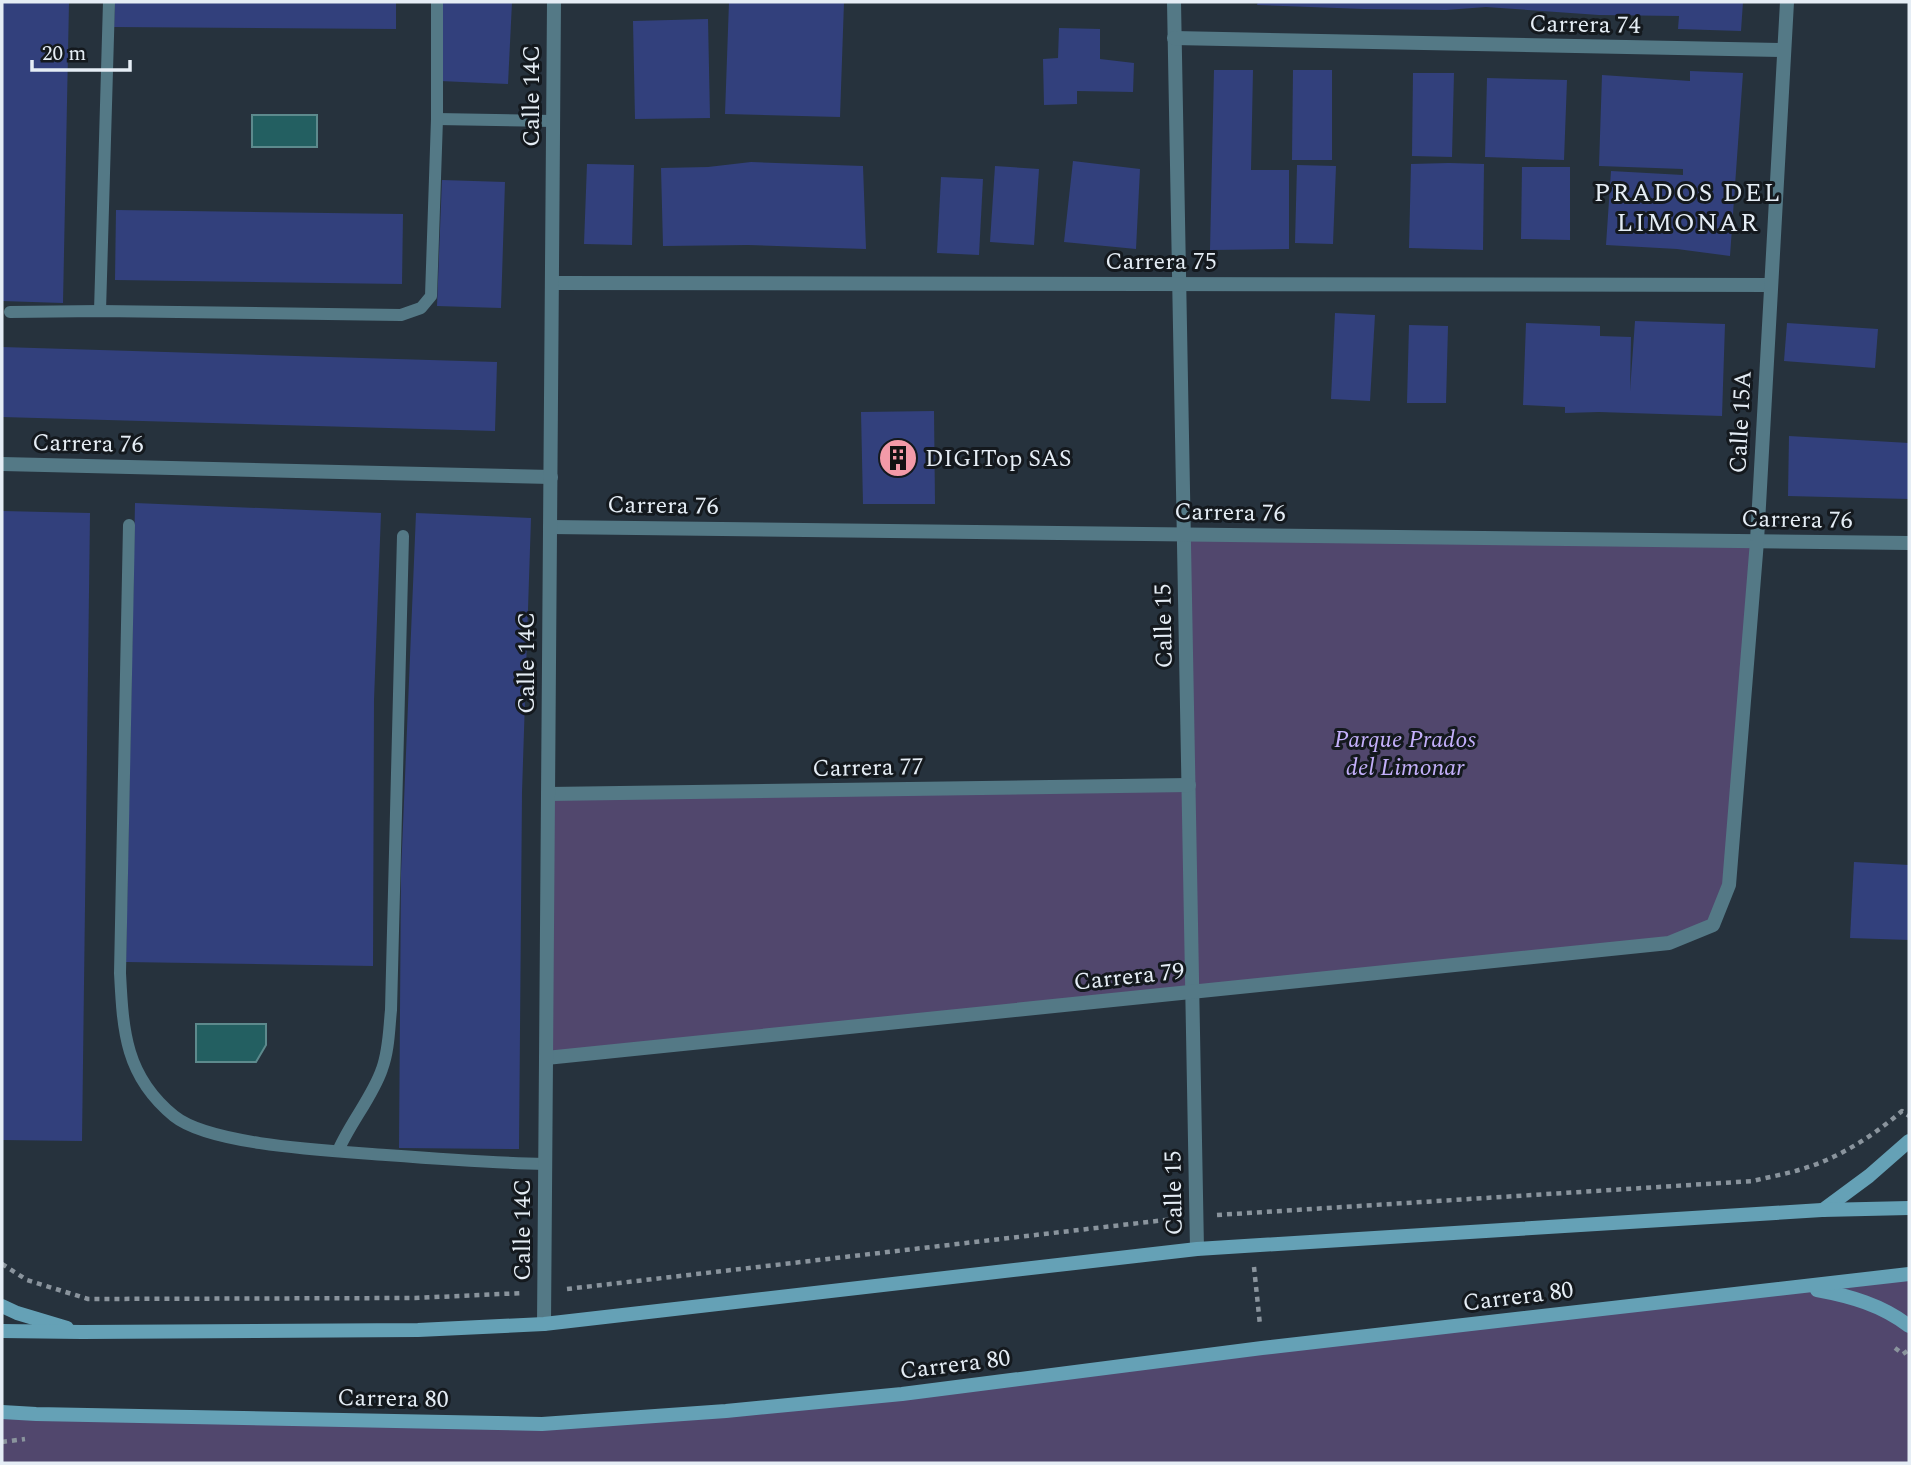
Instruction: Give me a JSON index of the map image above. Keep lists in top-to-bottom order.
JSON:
{
  "streets": {
    "main road": ["Carrera 80"],
    "street": [
      "Carrera 74",
      "Calle 14C",
      "Carrera 75",
      "Calle 15A",
      "Carrera 76",
      "Calle 15",
      "Carrera 77",
      "Carrera 79"
    ]
  },
  "crossings": [
    ["Carrera 74", "Calle 15A"],
    ["Carrera 74", "Calle 15"],
    ["Calle 14C", "Carrera 75"],
    ["Calle 14C", "Carrera 76"],
    ["Calle 14C", "Carrera 77"],
    ["Calle 14C", "Carrera 79"],
    ["Carrera 75", "Calle 15A"],
    ["Carrera 75", "Calle 15"],
    ["Calle 15A", "Carrera 76"],
    ["Calle 15A", "Carrera 79"],
    ["Carrera 76", "Calle 15"],
    ["Calle 15", "Carrera 77"],
    ["Calle 15", "Carrera 79"]
  ],
  "districts": ["PRADOS DEL LIMONAR"],
  "parks": ["Parque Prados del Limonar"],
  "places": {
    "building": ["DIGITop SAS"]
  },
  "scale_bar": "20 m"
}
